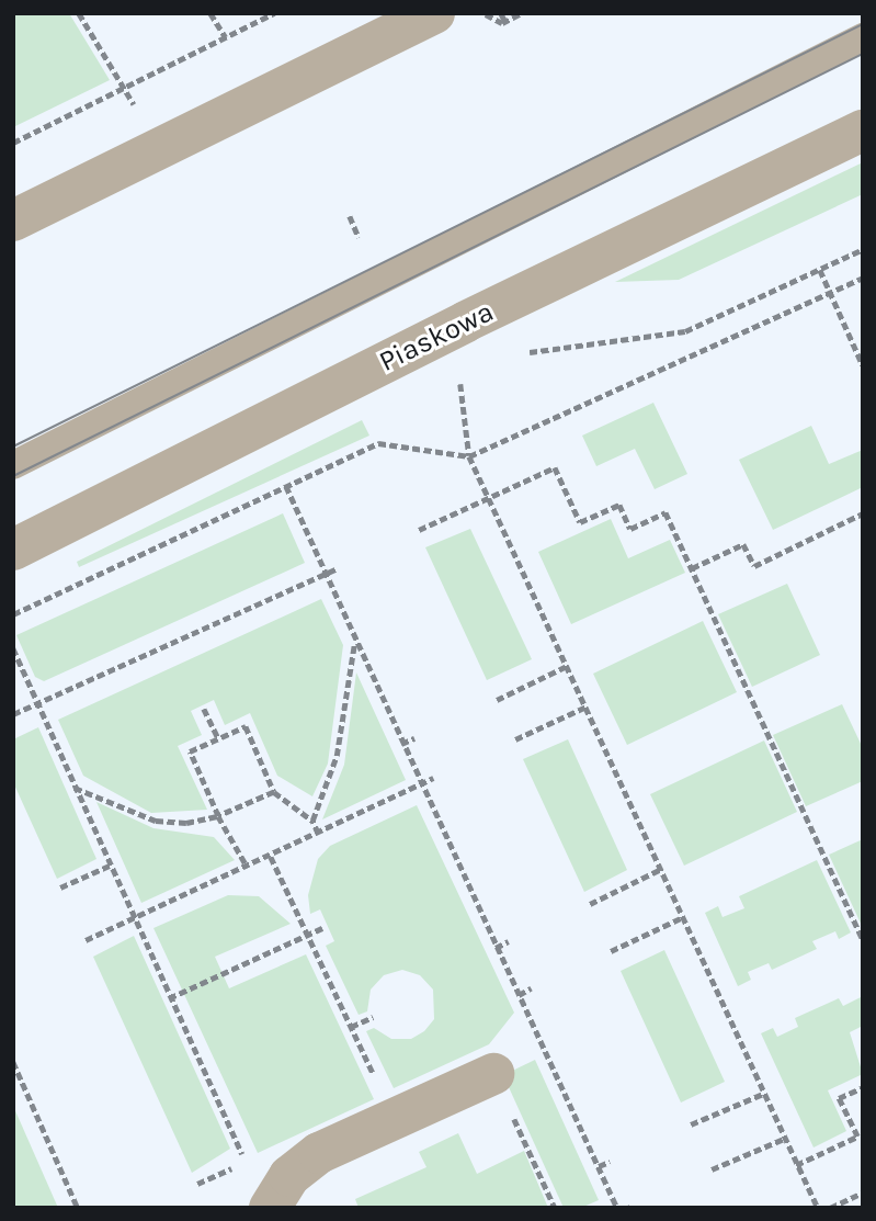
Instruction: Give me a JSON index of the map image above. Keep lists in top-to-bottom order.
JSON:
{
  "streets": {
    "street": ["Piaskowa"]
  }
}
